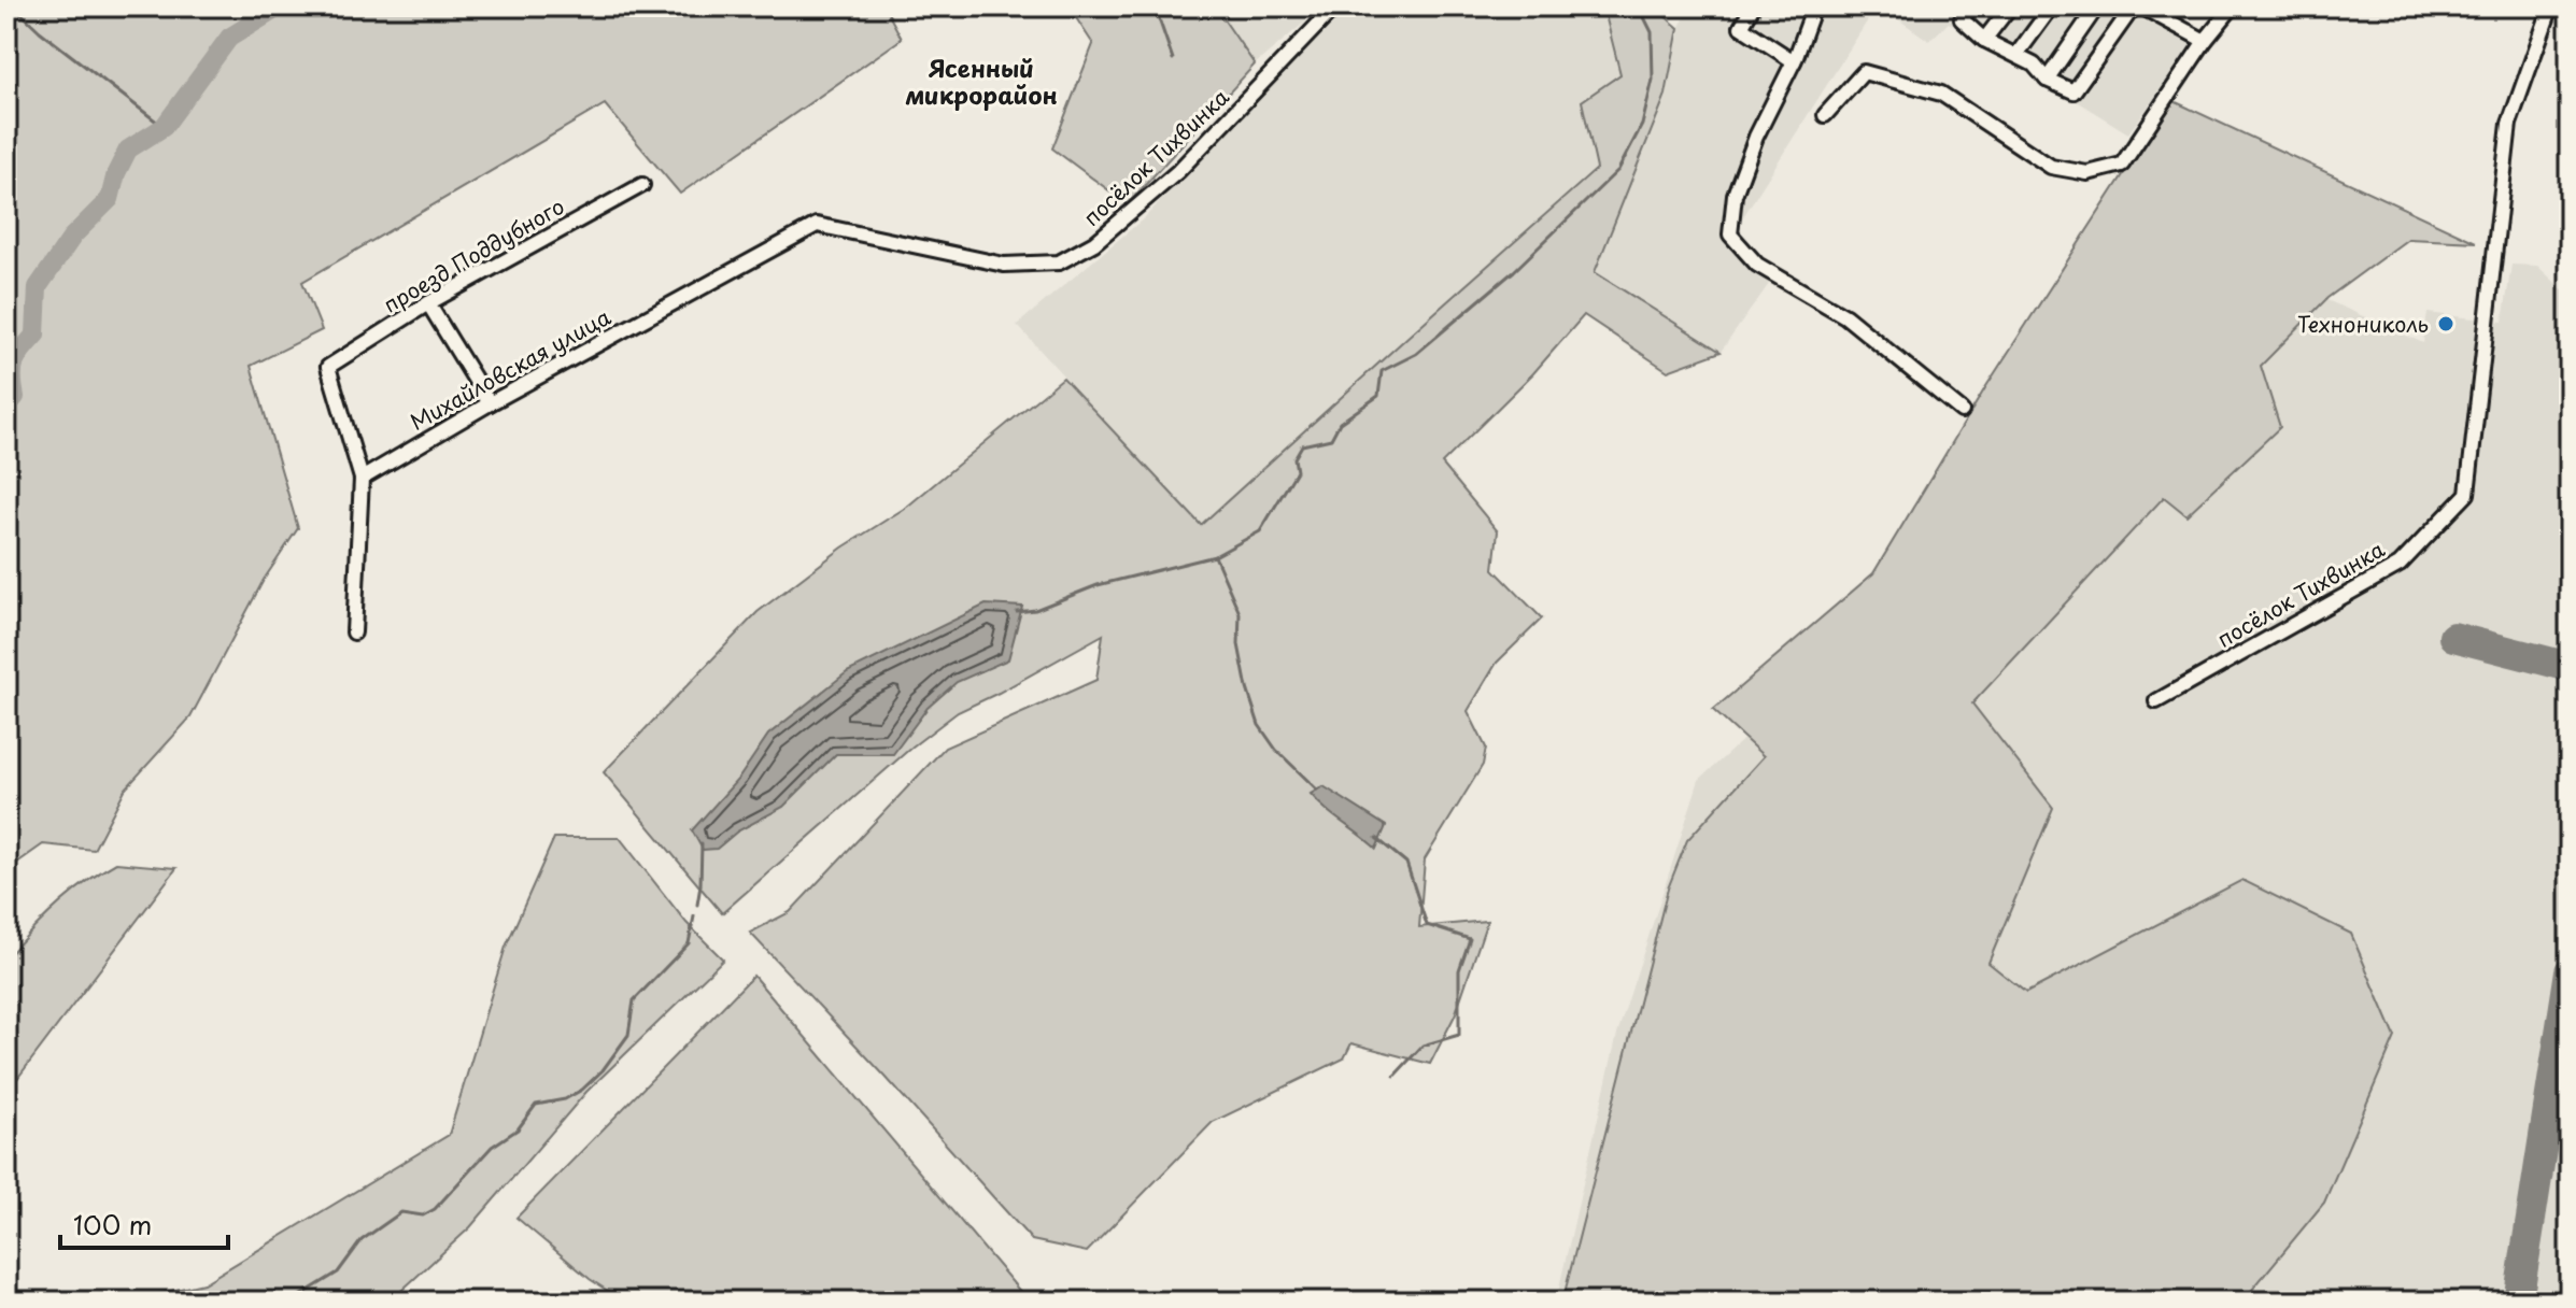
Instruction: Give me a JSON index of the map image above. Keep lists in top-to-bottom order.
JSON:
{
  "streets": {
    "street": ["посёлок Тихвинка", "проезд Поддубного", "Михайловская улица"]
  },
  "crossings": [
    ["посёлок Тихвинка", "Михайловская улица"],
    ["проезд Поддубного", "Михайловская улица"]
  ],
  "districts": ["Ясенный микрорайон"],
  "places": ["Технониколь"],
  "scale_bar": "100 m"
}
